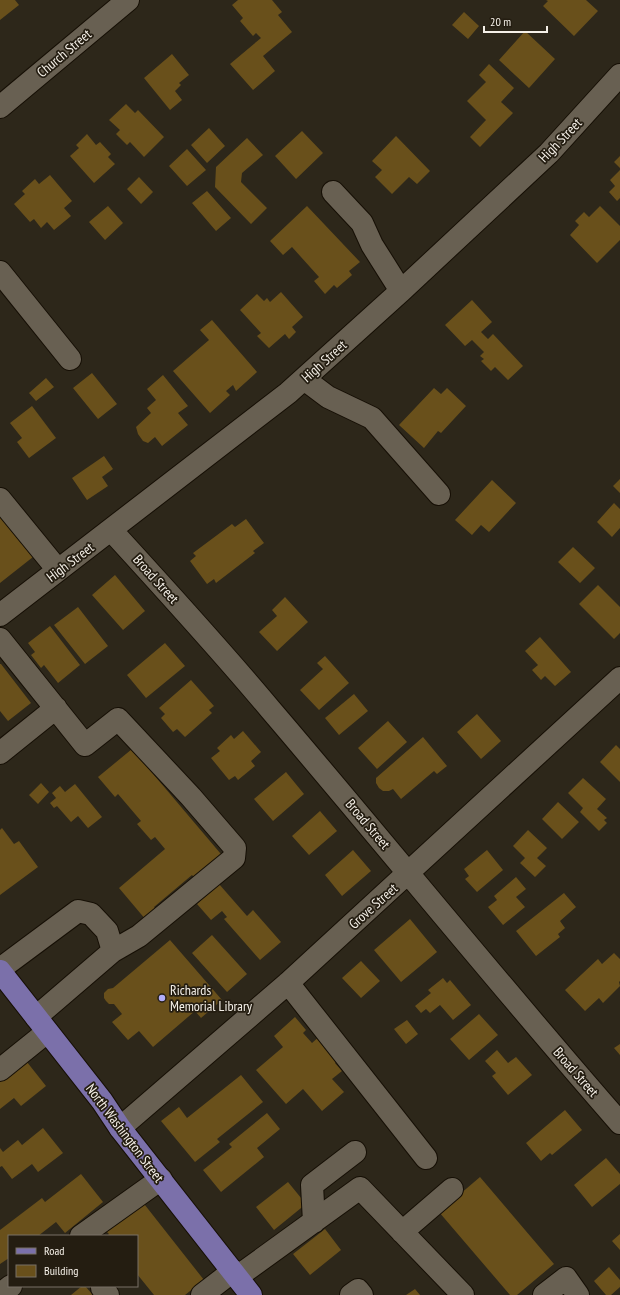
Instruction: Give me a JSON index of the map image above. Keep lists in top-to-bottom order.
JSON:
{
  "streets": {
    "main road": ["North Washington Street"],
    "street": [
      "Church Street",
      "High Street",
      "Broad Street",
      "Grove Street"
    ]
  },
  "crossings": [
    ["High Street", "Broad Street"],
    ["Broad Street", "Grove Street"],
    ["Grove Street", "North Washington Street"]
  ],
  "places": ["Richards Memorial Library"],
  "legend": ["Road", "Building"],
  "scale_bar": "20 m"
}
